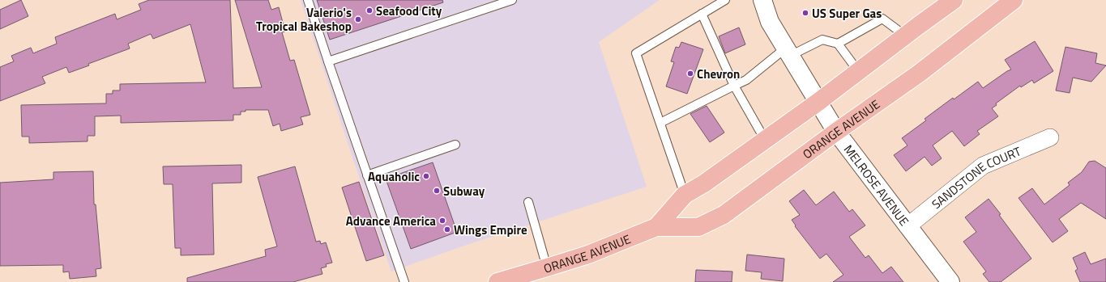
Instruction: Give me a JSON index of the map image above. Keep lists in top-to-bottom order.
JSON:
{
  "streets": {
    "main road": ["ORANGE AVENUE"],
    "street": ["SANDSTONE COURT", "MELROSE AVENUE"]
  },
  "crossings": [
    ["ORANGE AVENUE", "MELROSE AVENUE"],
    ["SANDSTONE COURT", "MELROSE AVENUE"]
  ],
  "places": [
    "Seafood City",
    "US Super Gas",
    "Valerio's Tropical Bakeshop",
    "Chevron",
    "Aquaholic",
    "Subway",
    "Advance America",
    "Wings Empire"
  ]
}
